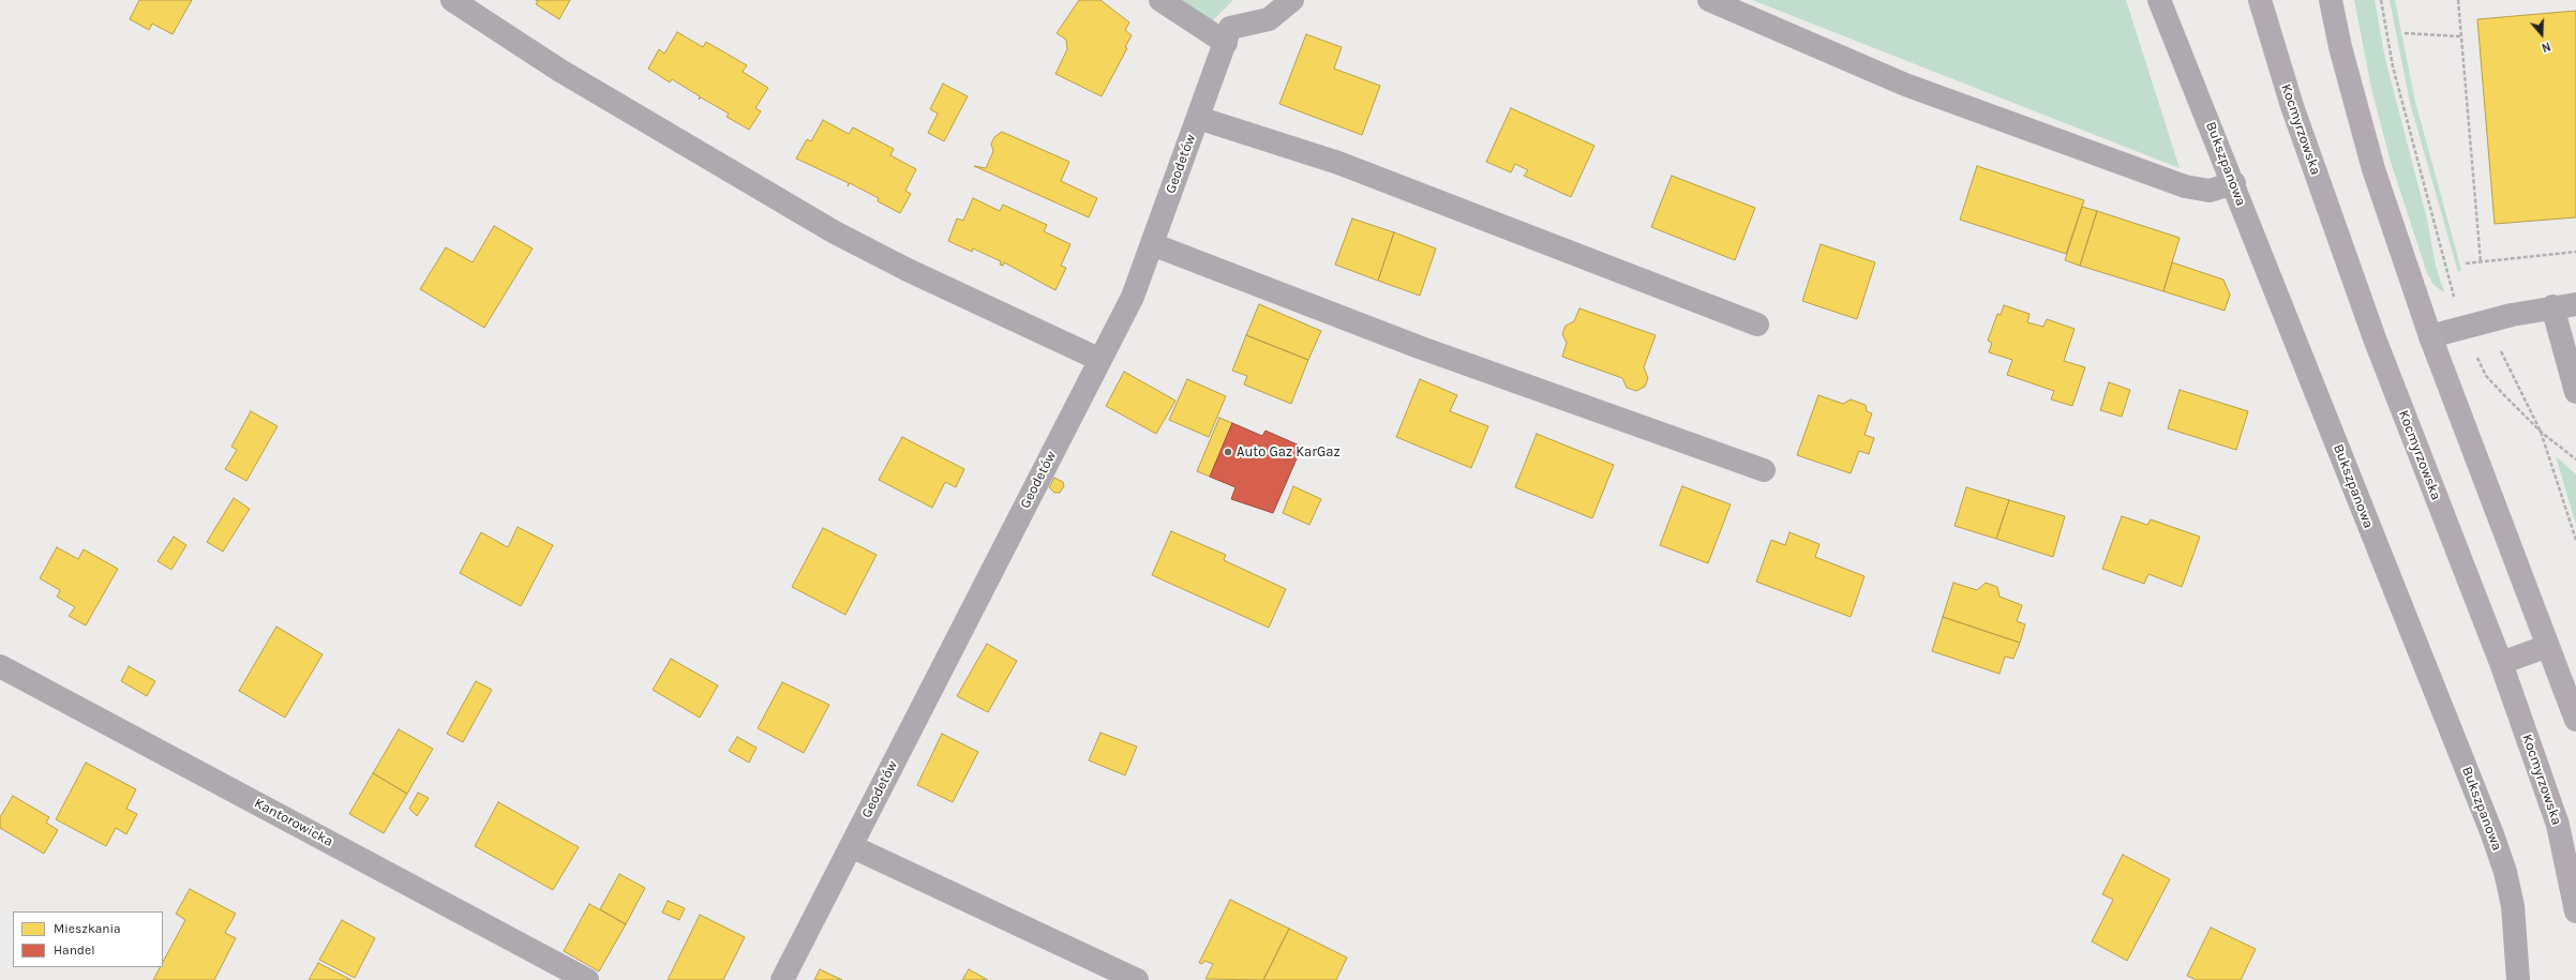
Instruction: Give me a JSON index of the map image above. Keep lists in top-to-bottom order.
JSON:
{
  "streets": {
    "main road": ["Kocmyrzowska"],
    "street": ["Geodetów", "Bukszpanowa", "Kantorowicka"]
  },
  "places": ["Auto Gaz KarGaz"],
  "legend": ["Mieszkania", "Handel"],
  "north": "bottom"
}
